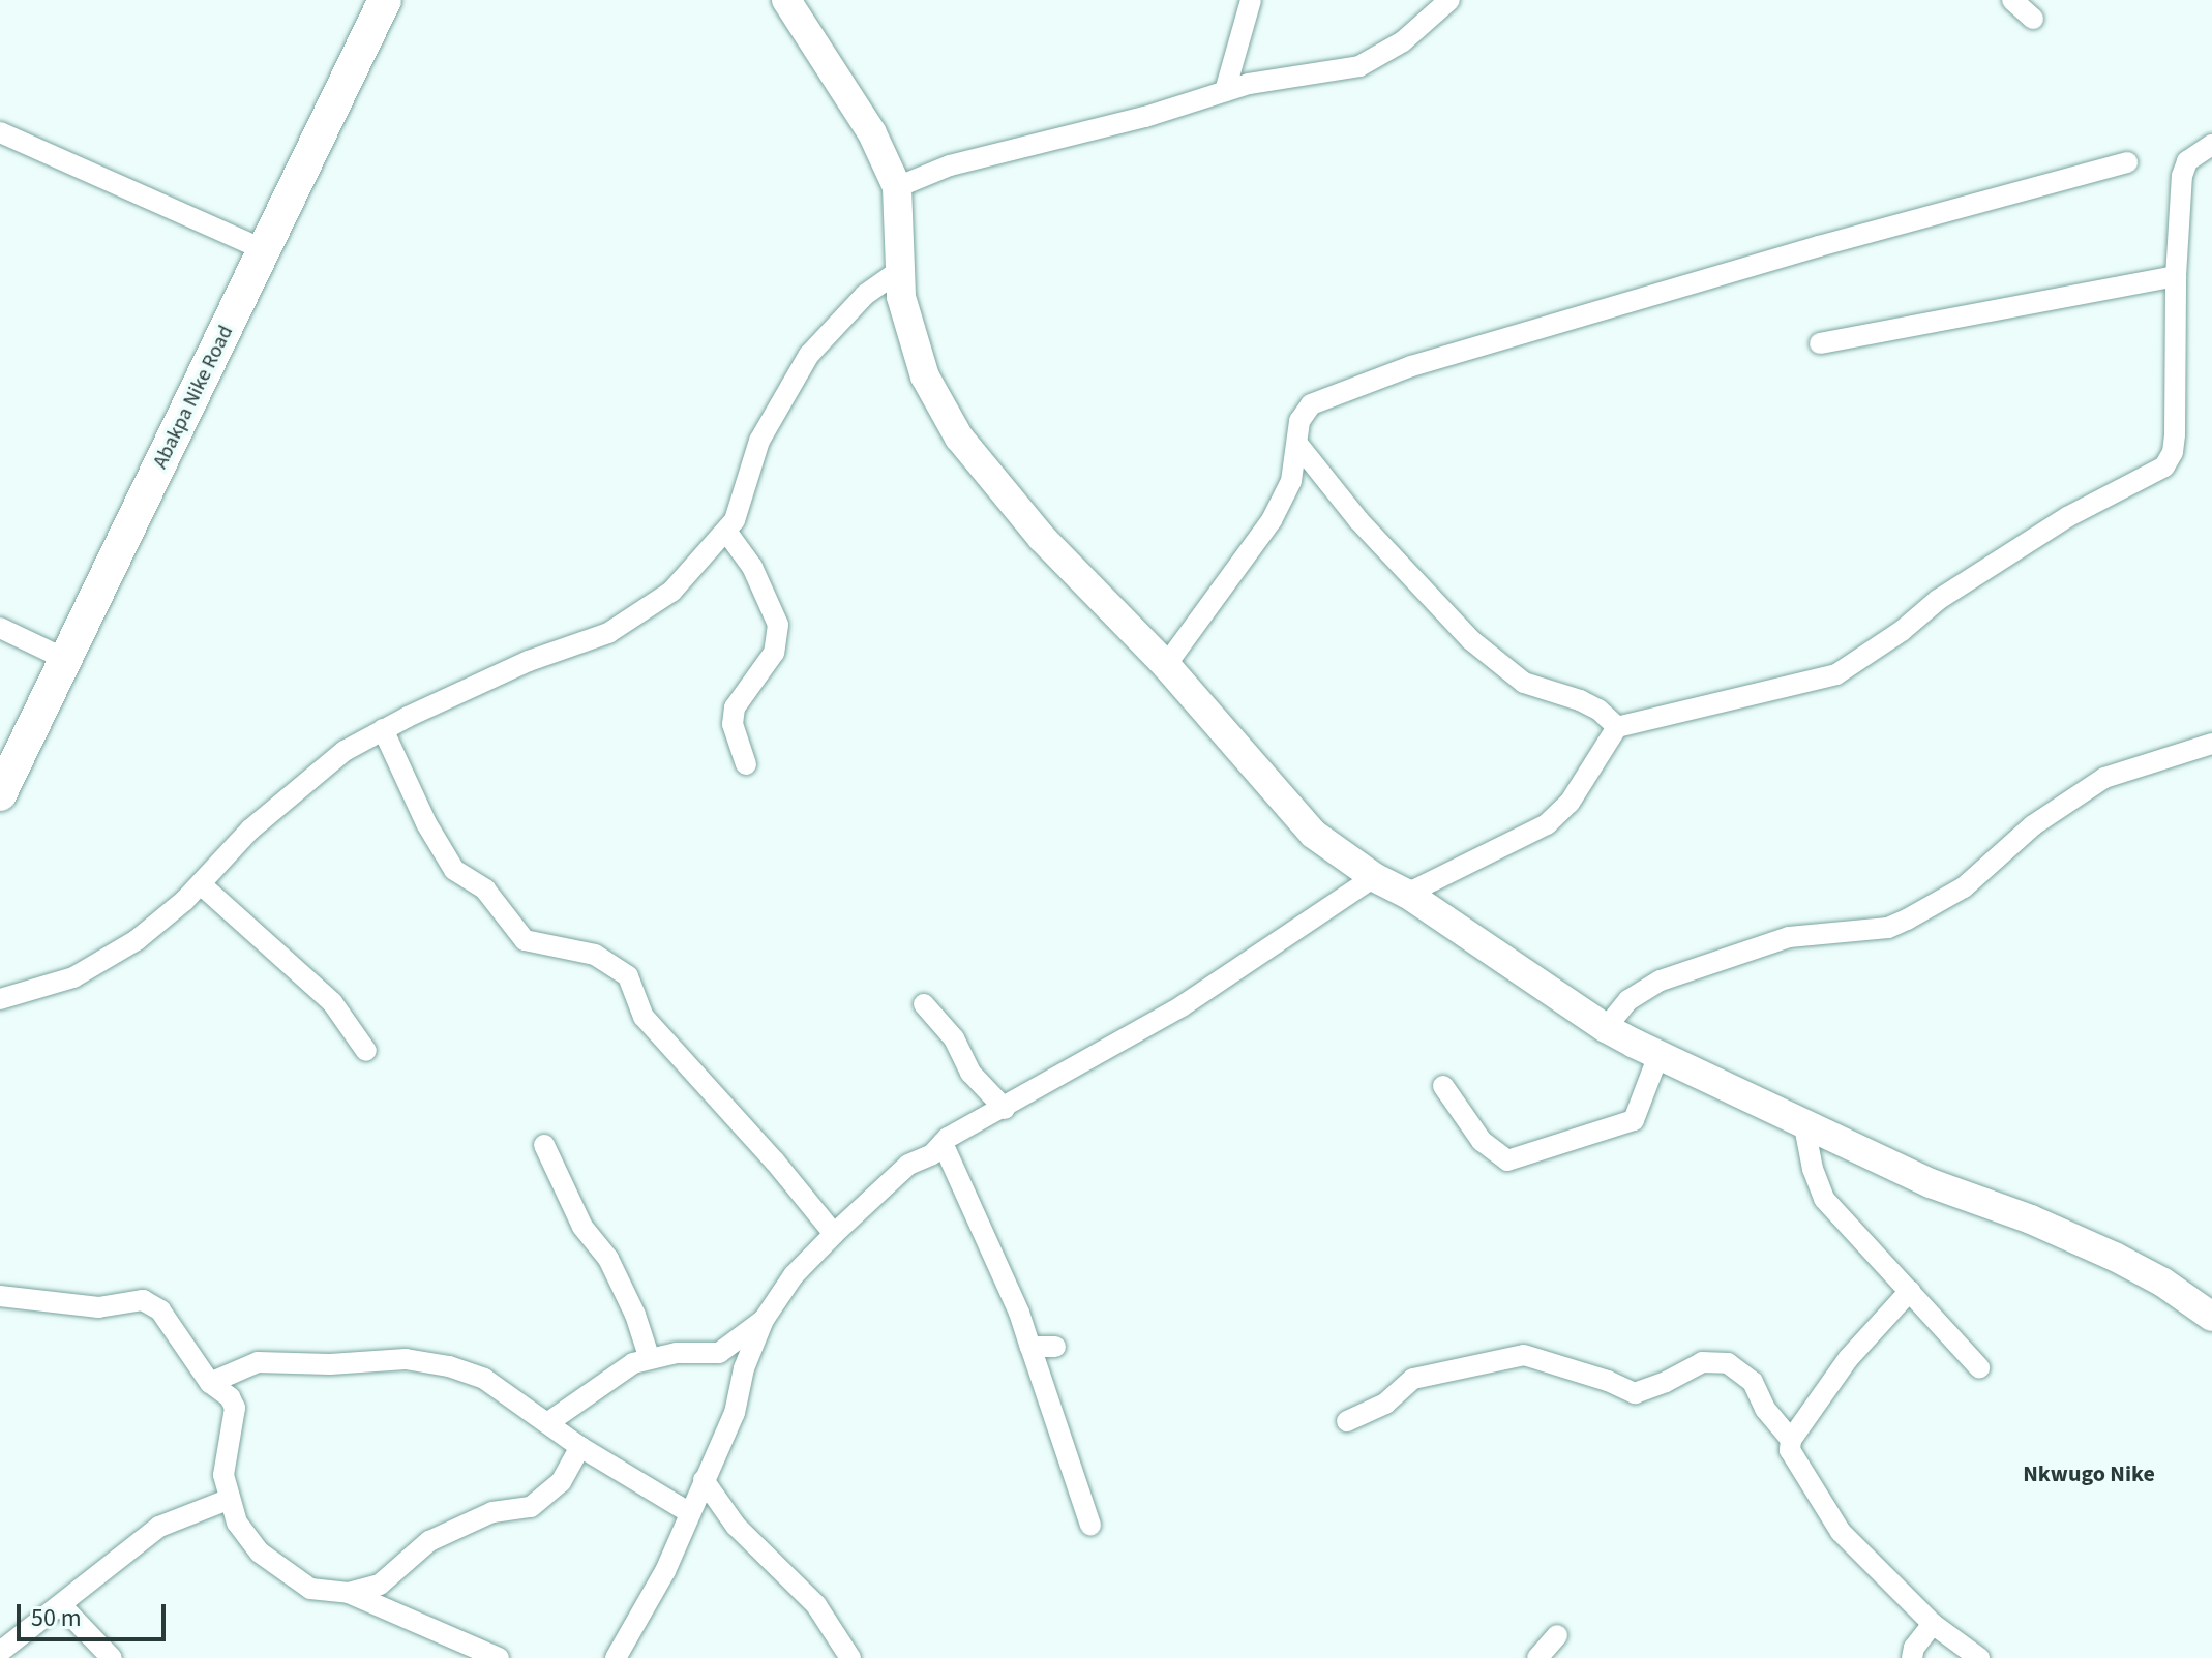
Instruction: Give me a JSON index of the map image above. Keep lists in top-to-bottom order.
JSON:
{
  "streets": {
    "main road": ["Abakpa Nike Road"]
  },
  "districts": ["Nkwugo Nike"],
  "scale_bar": "50 m"
}
